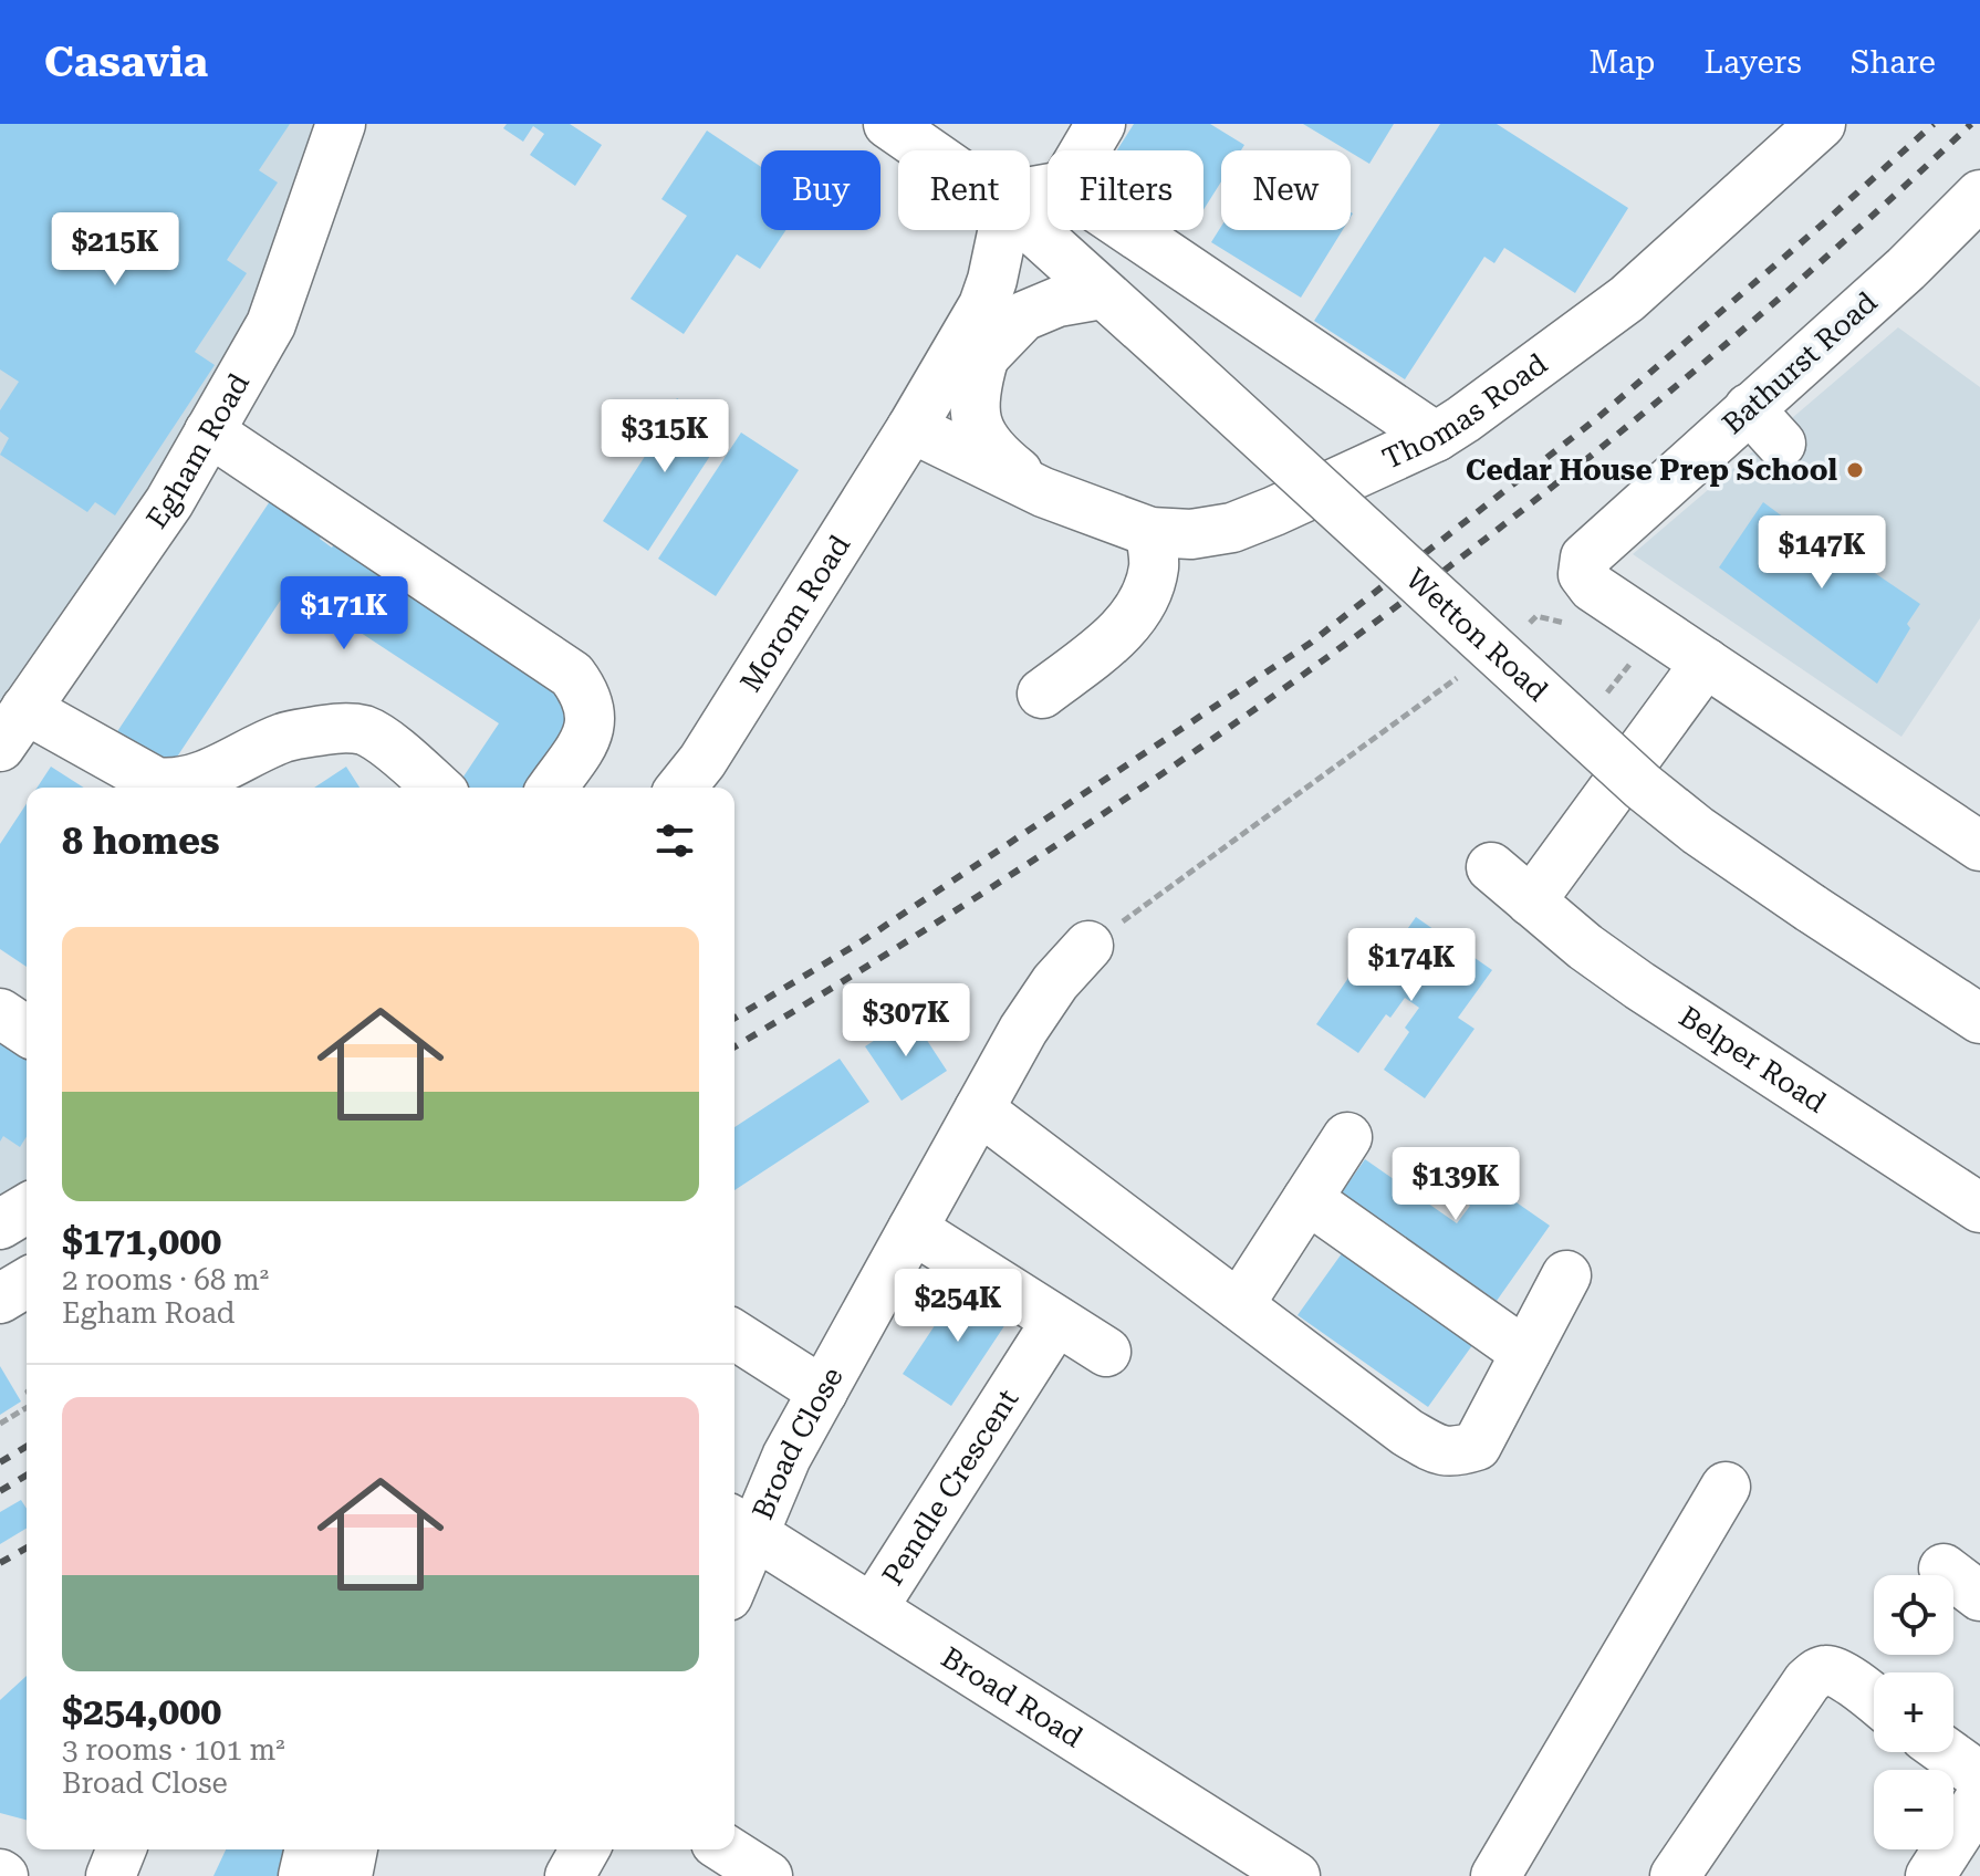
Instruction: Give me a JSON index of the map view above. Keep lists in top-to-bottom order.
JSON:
{
  "streets": {
    "street": [
      "Bathurst Road",
      "Thomas Road",
      "Egham Road",
      "Morom Road",
      "Wetton Road",
      "Belper Road",
      "Broad Close",
      "Pendle Crescent",
      "Broad Road"
    ]
  },
  "crossings": [
    ["Thomas Road", "Morom Road"],
    ["Morom Road", "Wetton Road"],
    ["Broad Close", "Broad Road"],
    ["Pendle Crescent", "Broad Road"]
  ],
  "places": ["Cedar House Prep School"],
  "page": {
    "header": "Casavia",
    "nav": ["Map", "Layers", "Share"],
    "chip": [
      "Buy",
      "Rent",
      "Filters",
      "New"
    ],
    "price": [
      "$215K",
      "$315K",
      "$147K",
      "$171K",
      "$174K",
      "$307K",
      "$139K",
      "$254K"
    ],
    "heading": "8 homes",
    "list": [
      {
        "name": "$171,000",
        "note": "2 rooms · 68 m² · Egham Road"
      },
      {
        "name": "$254,000",
        "note": "3 rooms · 101 m² · Broad Close"
      }
    ],
    "map_buttons": ["+", "−"]
  }
}
